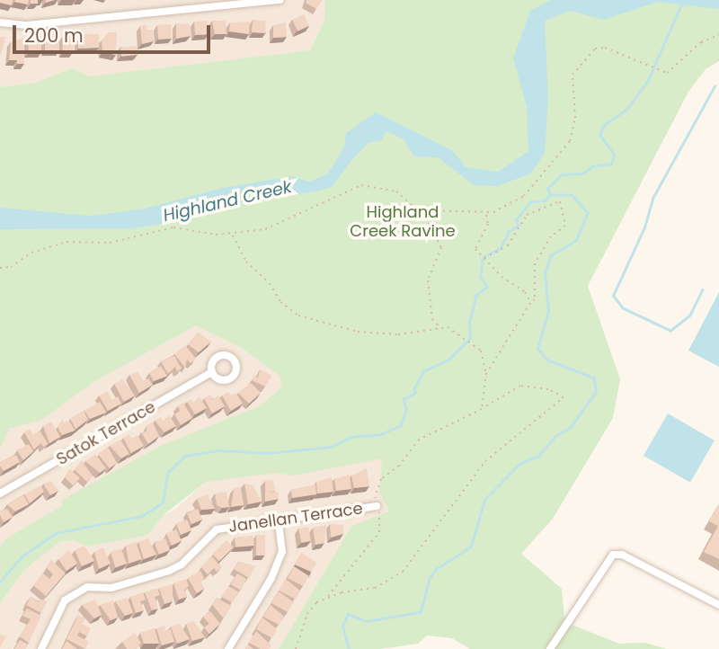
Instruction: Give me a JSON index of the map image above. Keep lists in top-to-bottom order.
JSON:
{
  "streets": {
    "street": ["Satok Terrace", "Janellan Terrace"]
  },
  "water": ["Highland Creek"],
  "parks": ["Highland Creek Ravine"],
  "scale_bar": "200 m"
}
